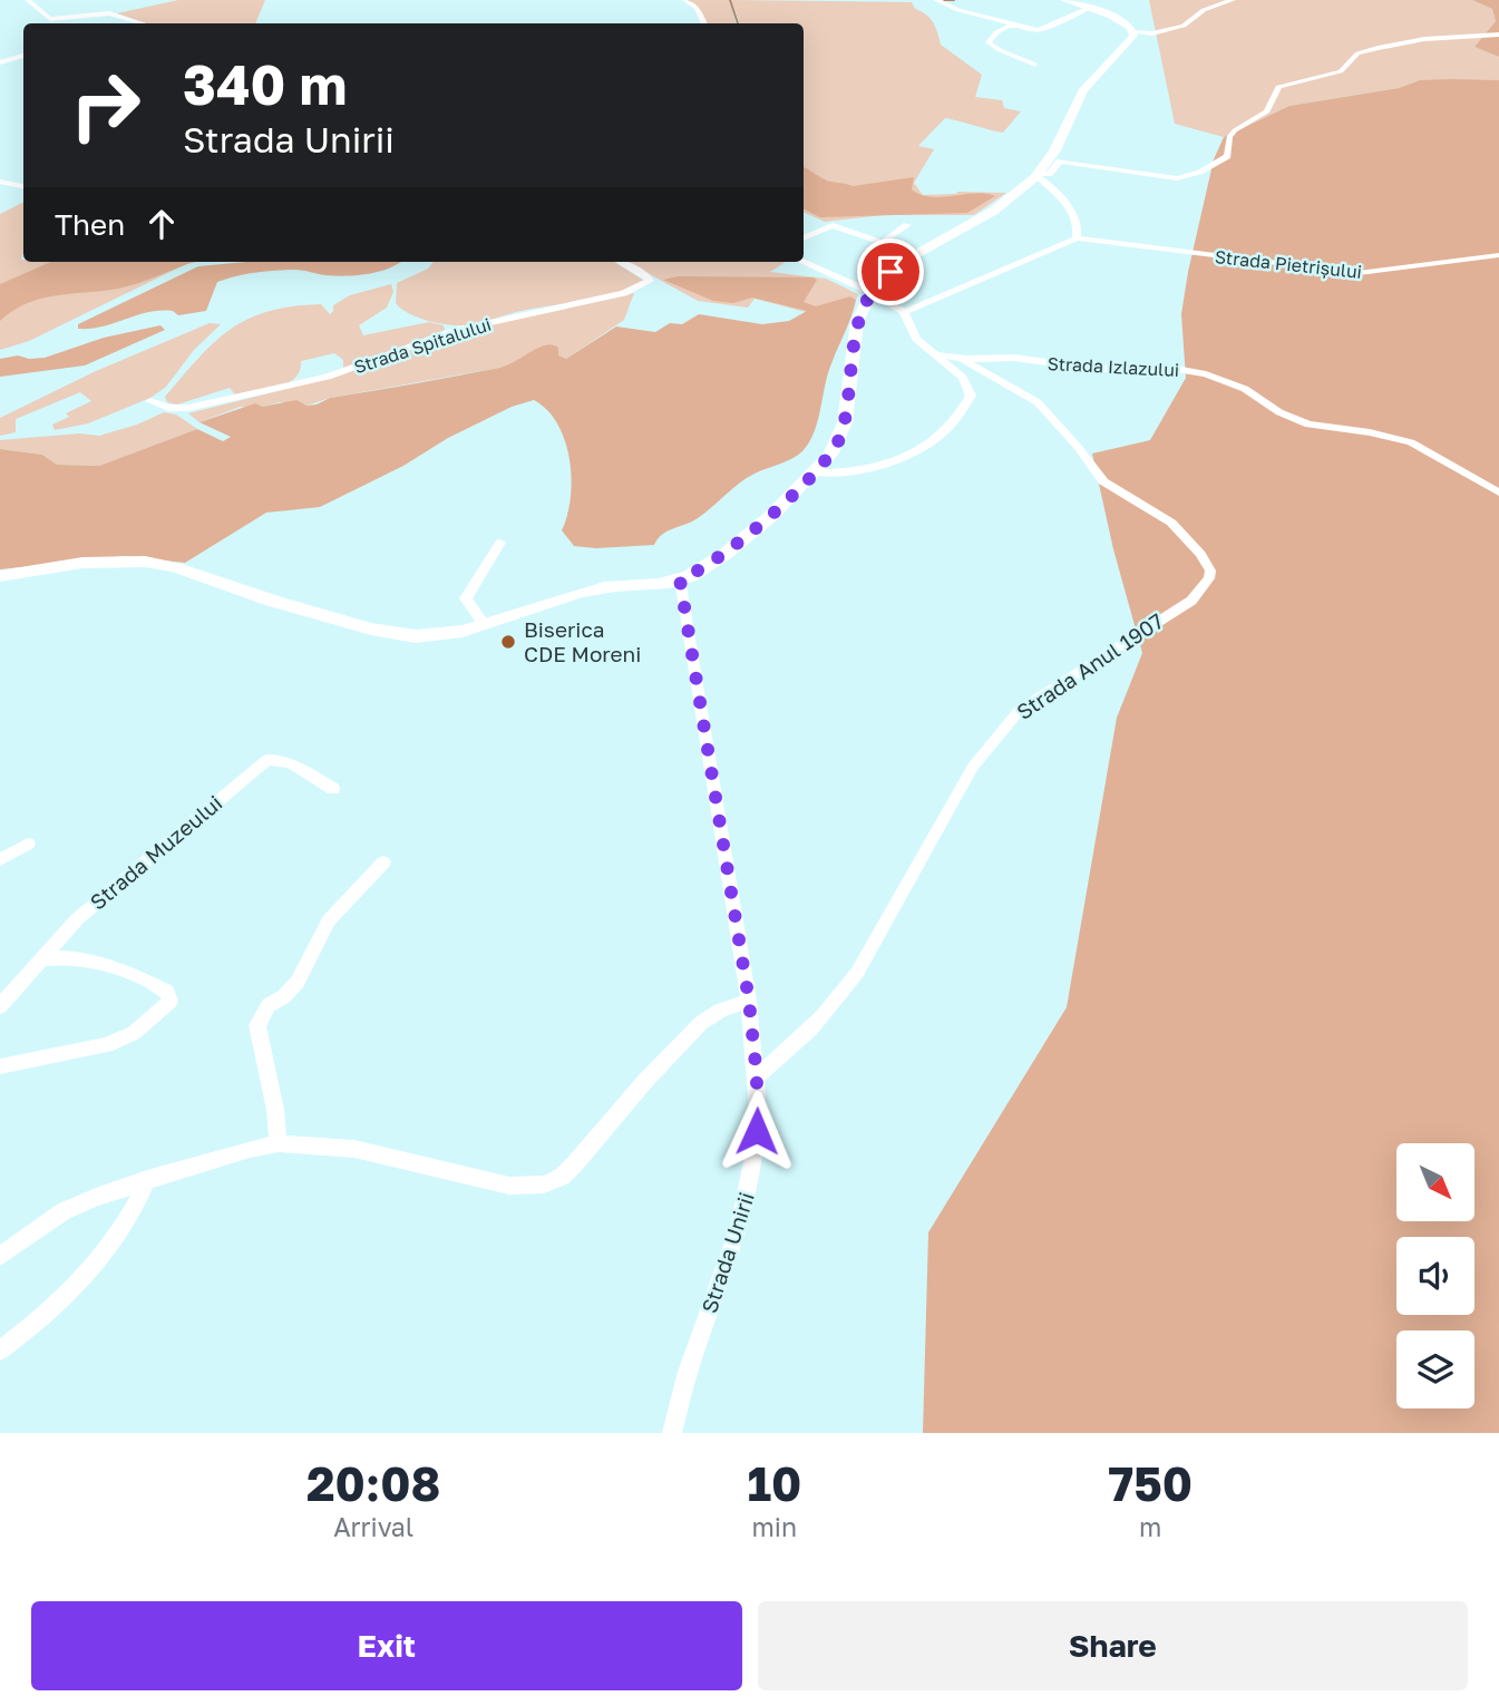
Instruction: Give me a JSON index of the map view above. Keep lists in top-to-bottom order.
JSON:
{
  "streets": {
    "street": [
      "Strada Pietrișului",
      "Strada Spitalului",
      "Strada Izlazului",
      "Strada Anul 1907",
      "Strada Muzeului",
      "Strada Unirii"
    ]
  },
  "crossings": [
    ["Strada Izlazului", "Strada Anul 1907"],
    ["Strada Anul 1907", "Strada Unirii"]
  ],
  "places": ["Biserica CDE Moreni"],
  "north": "bottom right",
  "page": {
    "turn": ["340 m", "Strada Unirii"],
    "then": "Then",
    "eta": [
      "20:08",
      "Arrival",
      "10",
      "min",
      "750",
      "m"
    ],
    "buttons": ["Exit", "Share"]
  }
}
